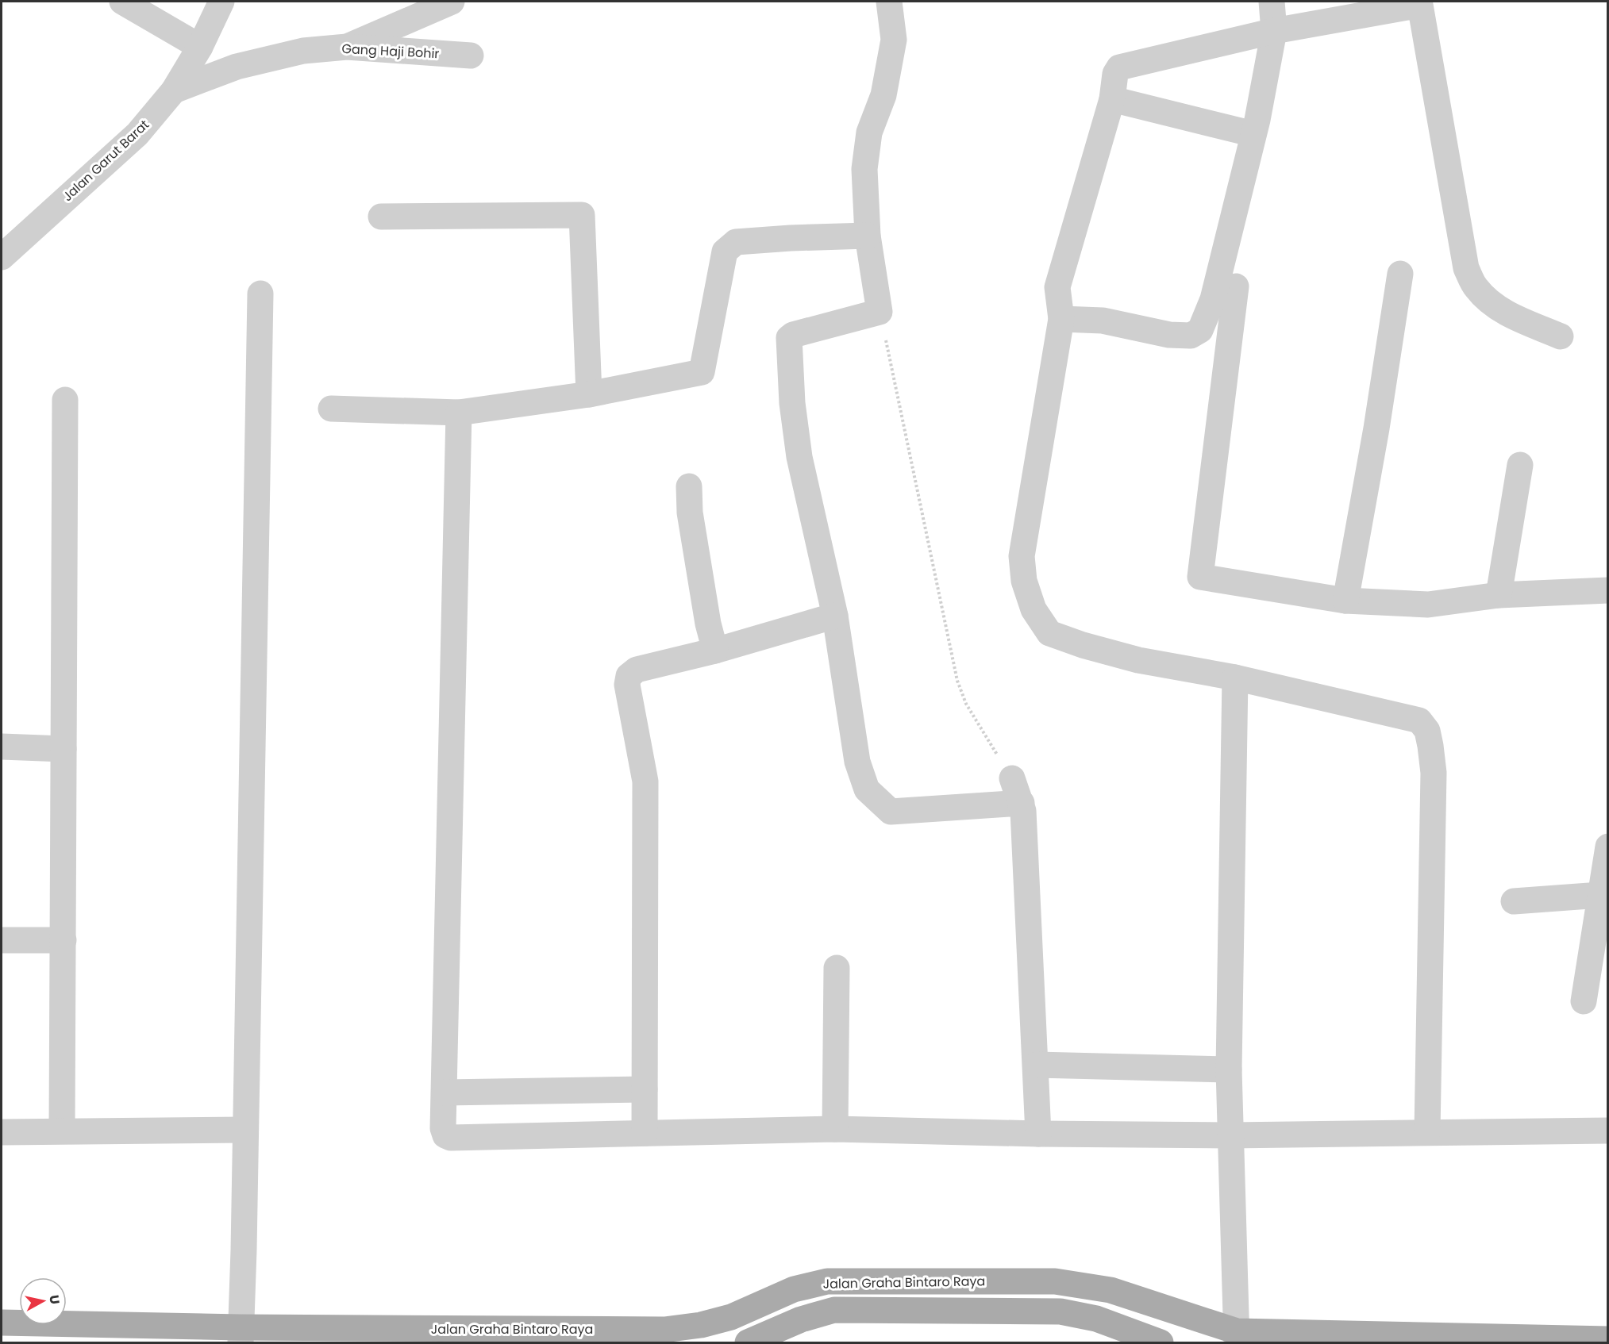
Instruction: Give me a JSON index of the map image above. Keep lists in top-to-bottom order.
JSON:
{
  "streets": {
    "main road": ["Jalan Graha Bintaro Raya"],
    "street": ["Gang Haji Bohir", "Jalan Garut Barat"]
  },
  "crossings": [
    ["Gang Haji Bohir", "Jalan Garut Barat"]
  ],
  "north": "right"
}
